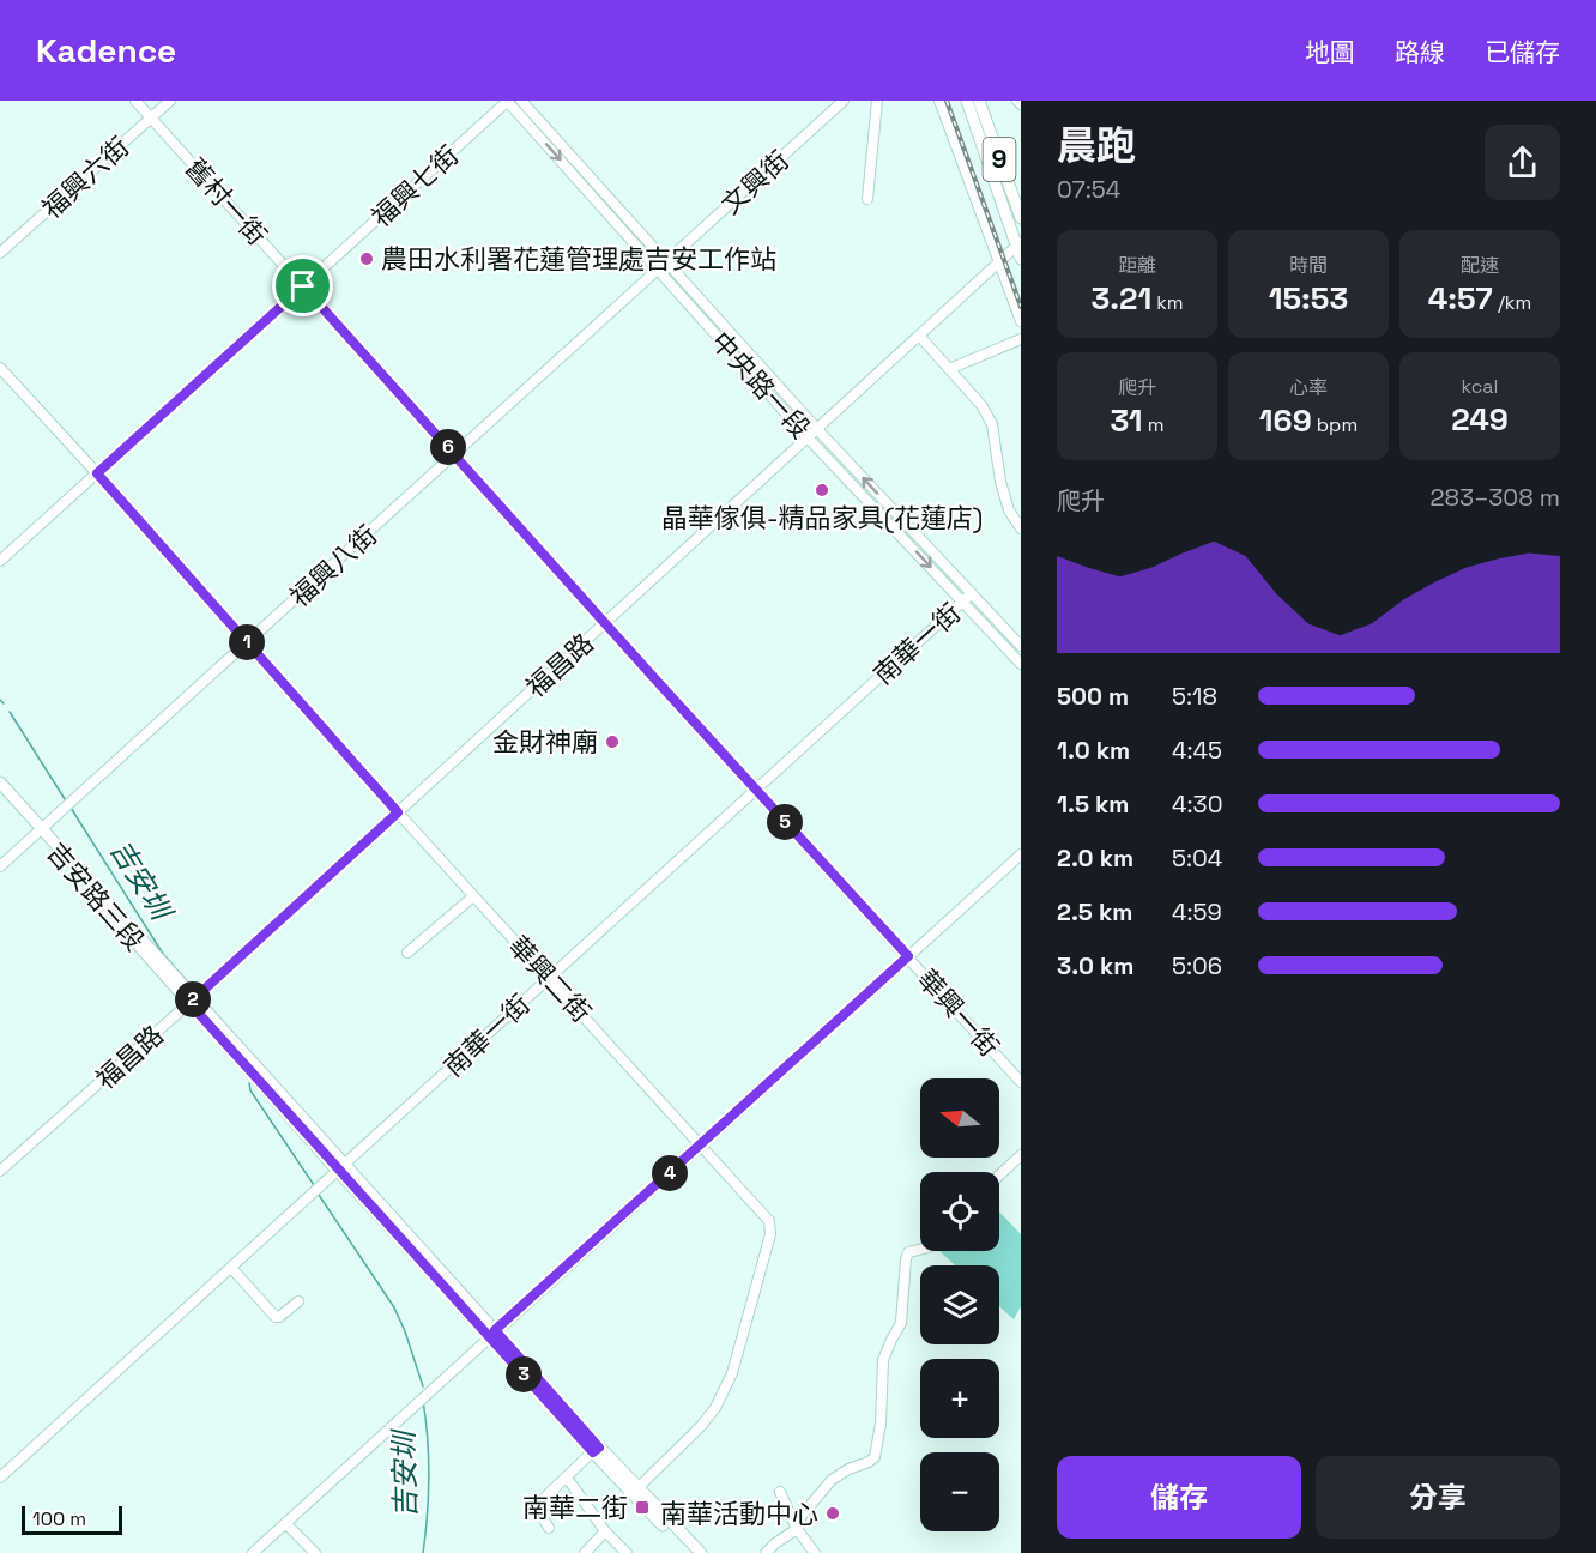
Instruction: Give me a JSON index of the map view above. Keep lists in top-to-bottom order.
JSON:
{
  "streets": {
    "main road": ["9", "吉安路三段"],
    "street": [
      "福興六街",
      "文興街",
      "福興七街",
      "舊村一街",
      "中央路一段",
      "福興八街",
      "南華一街",
      "福昌路",
      "華興二街",
      "華興一街"
    ]
  },
  "crossings": [
    ["9", "福昌路"],
    ["福興六街", "舊村一街"],
    ["文興街", "中央路一段"],
    ["文興街", "福興八街"],
    ["福興七街", "舊村一街"],
    ["福興七街", "中央路一段"],
    ["福興七街", "華興二街"],
    ["舊村一街", "福興八街"],
    ["舊村一街", "福昌路"],
    ["舊村一街", "華興一街"],
    ["中央路一段", "福興八街"],
    ["中央路一段", "南華一街"],
    ["中央路一段", "福昌路"],
    ["福興八街", "吉安路三段"],
    ["福興八街", "華興二街"],
    ["南華一街", "吉安路三段"],
    ["南華一街", "華興二街"],
    ["南華一街", "華興一街"],
    ["福昌路", "吉安路三段"],
    ["福昌路", "華興二街"],
    ["福昌路", "華興一街"],
    ["吉安路三段", "華興二街"]
  ],
  "water": ["吉安圳"],
  "places": {
    "other": [
      "農田水利署花蓮管理處吉安工作站",
      "晶華傢俱-精品家具(花蓮店)",
      "金財神廟",
      "南華活動中心"
    ],
    "transit": ["南華二街"]
  },
  "scale_bar": "100 m",
  "north": "left",
  "page": {
    "header": "Kadence",
    "nav": ["地圖", "路線", "已儲存"],
    "heading": ["晨跑", "07:54"],
    "stats": [
      ["距離", "3.21 km"],
      ["時間", "15:53"],
      ["配速", "4:57 /km"],
      ["爬升", "31 m"],
      ["心率", "169 bpm"],
      ["kcal", "249"]
    ],
    "pins": [
      "6",
      "1",
      "5",
      "2",
      "4",
      "3"
    ],
    "chart": ["爬升", "283–308 m"],
    "list": [
      {
        "name": "500 m",
        "note": "5:18"
      },
      {
        "name": "1.0 km",
        "note": "4:45"
      },
      {
        "name": "1.5 km",
        "note": "4:30"
      },
      {
        "name": "2.0 km",
        "note": "5:04"
      },
      {
        "name": "2.5 km",
        "note": "4:59"
      },
      {
        "name": "3.0 km",
        "note": "5:06"
      }
    ],
    "map_buttons": ["+", "−"],
    "buttons": ["儲存", "分享"],
    "scale": "100 m"
  }
}
